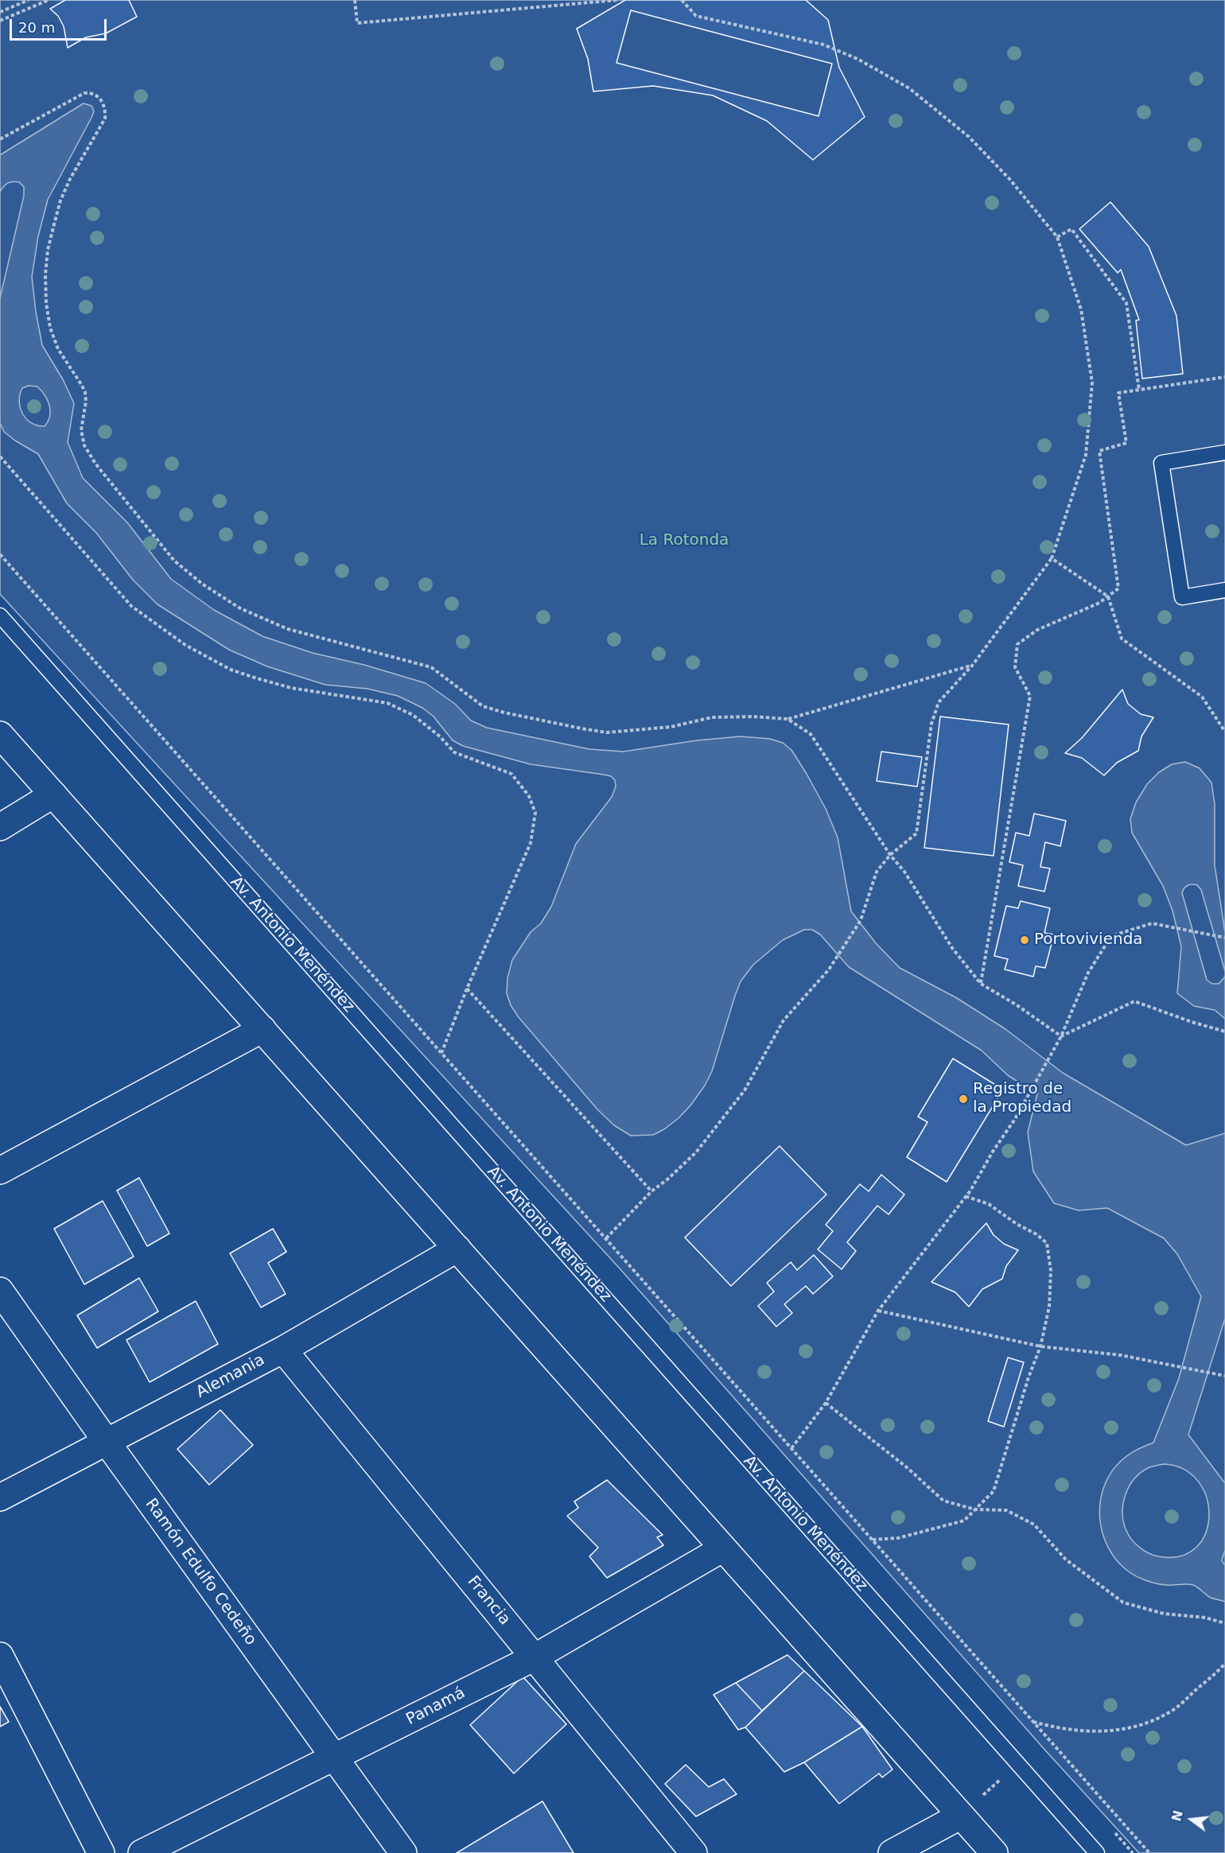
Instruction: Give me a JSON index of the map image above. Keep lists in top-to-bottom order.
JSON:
{
  "streets": {
    "street": [
      "Alemania",
      "Ramón Edulfo Cedeño",
      "Francia",
      "Panamá"
    ],
    "lane": ["Av. Antonio Menéndez"]
  },
  "crossings": [
    ["Alemania", "Ramón Edulfo Cedeño"],
    ["Alemania", "Francia"],
    ["Ramón Edulfo Cedeño", "Panamá"],
    ["Francia", "Panamá"]
  ],
  "parks": ["La Rotonda"],
  "places": ["Portovivienda", "Registro de la Propiedad"],
  "scale_bar": "20 m",
  "north": "left"
}
